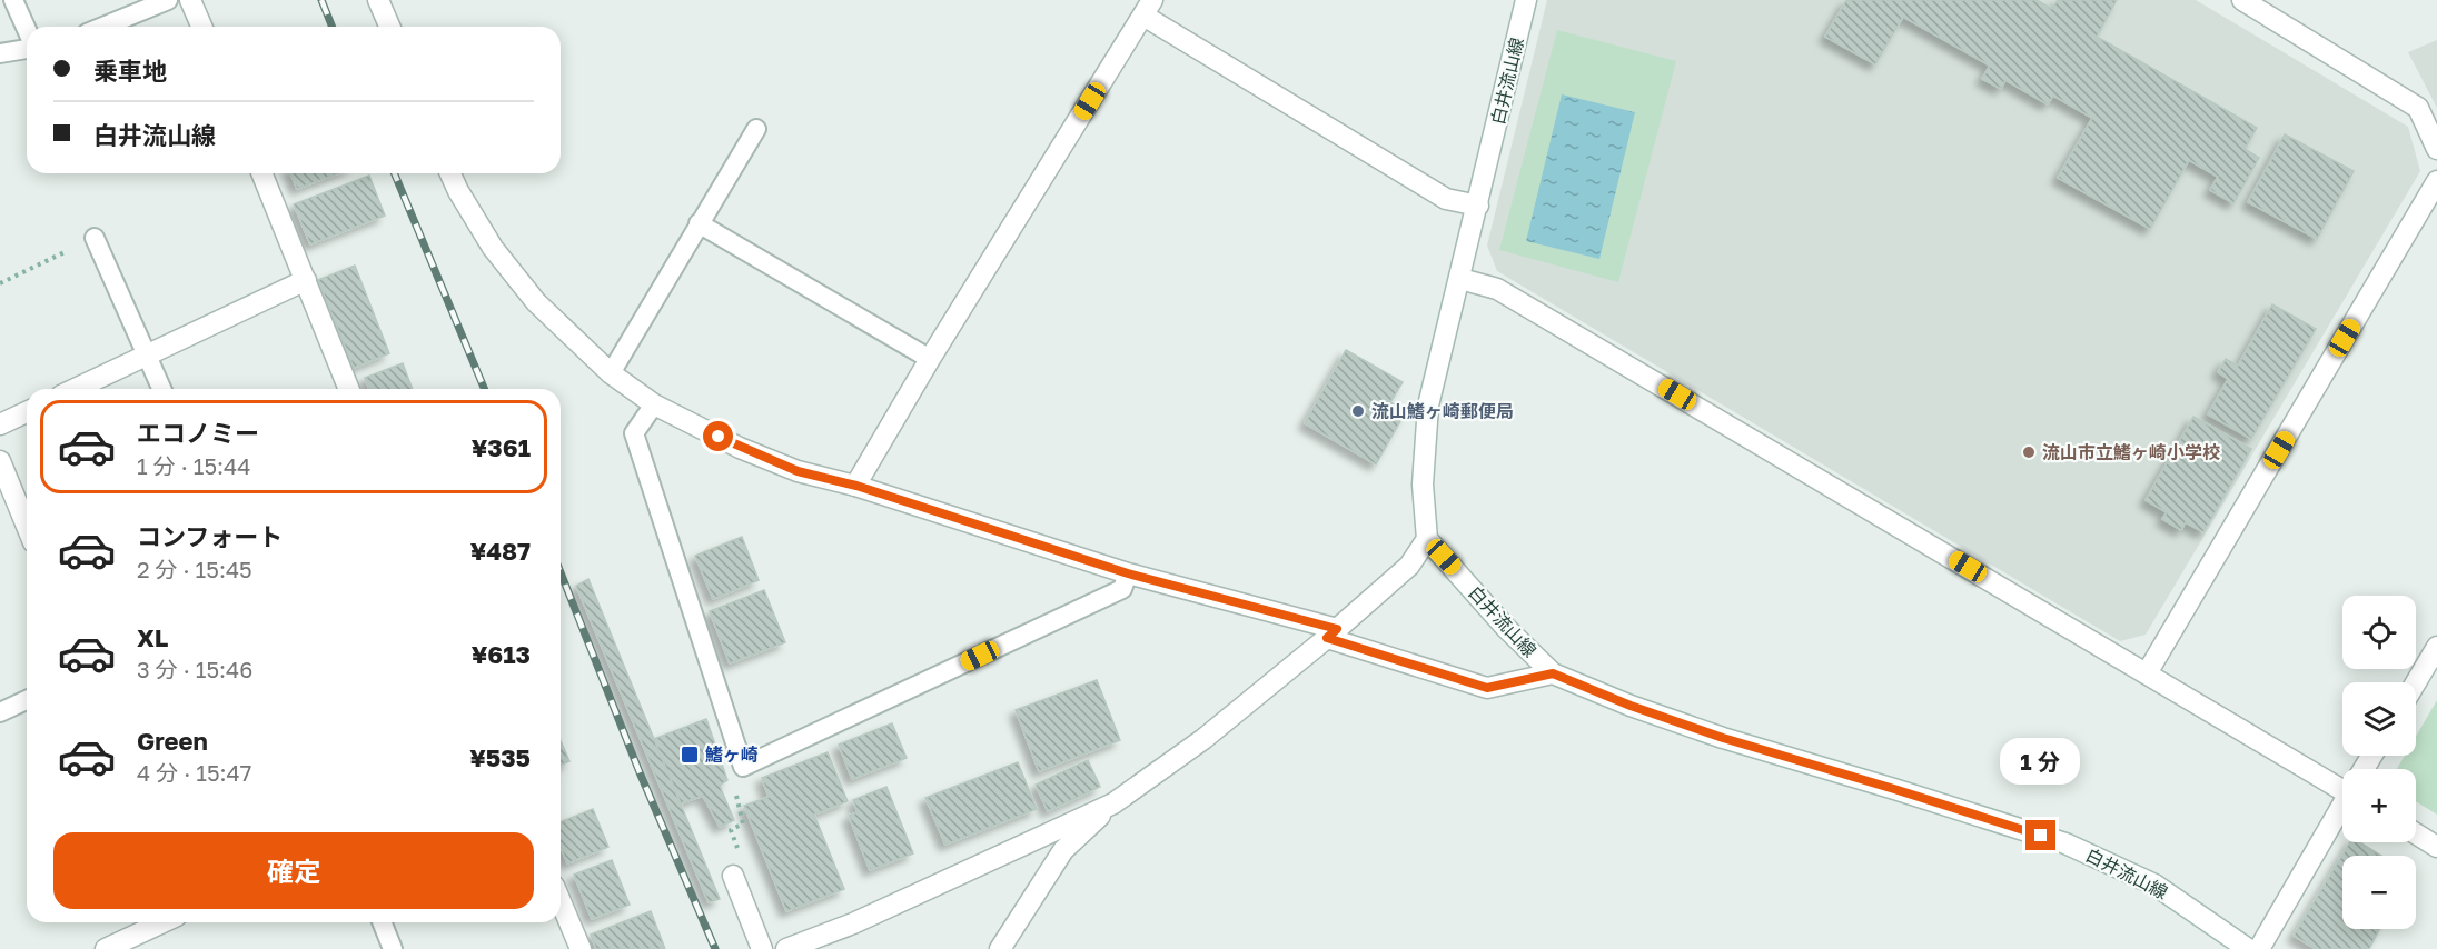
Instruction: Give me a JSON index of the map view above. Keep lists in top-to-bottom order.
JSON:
{
  "streets": {
    "street": ["白井流山線"]
  },
  "places": {
    "other": ["流山鰭ヶ崎郵便局", "流山市立鰭ヶ崎小学校"],
    "transit": ["鰭ヶ崎"]
  },
  "page": {
    "banner": ["乗車地", "白井流山線"],
    "list": [
      {
        "name": "エコノミー",
        "note": "1 分 · 15:44",
        "value": "¥361"
      },
      {
        "name": "コンフォート",
        "note": "2 分 · 15:45",
        "value": "¥487"
      },
      {
        "name": "XL",
        "note": "3 分 · 15:46",
        "value": "¥613"
      },
      {
        "name": "Green",
        "note": "4 分 · 15:47",
        "value": "¥535"
      }
    ],
    "map_buttons": ["+", "−"],
    "bubble": "1 分",
    "buttons": "確定"
  }
}
